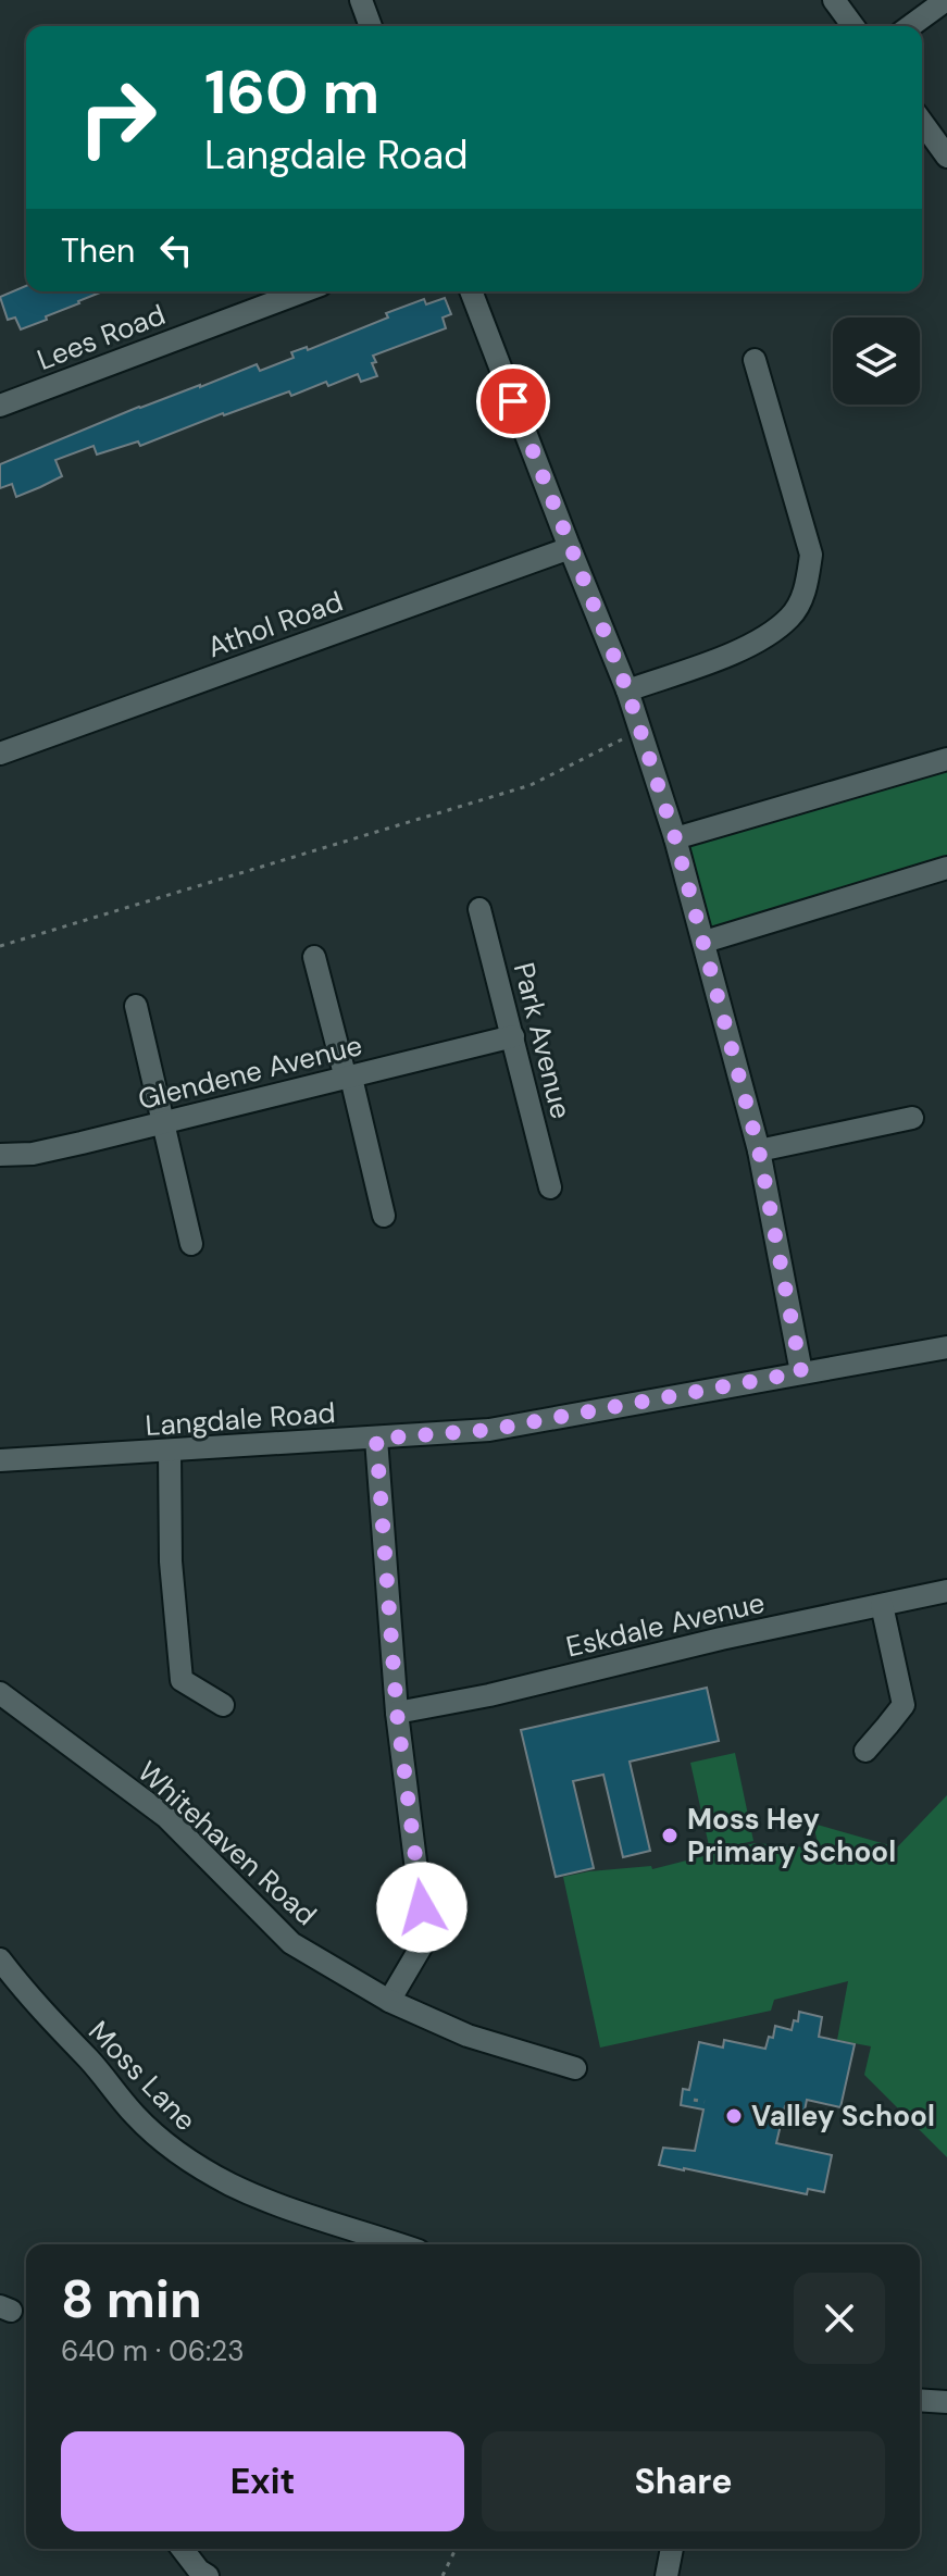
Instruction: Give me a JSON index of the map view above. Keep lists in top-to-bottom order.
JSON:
{
  "streets": {
    "street": [
      "Lees Road",
      "Athol Road",
      "Park Avenue",
      "Glendene Avenue",
      "Langdale Road",
      "Eskdale Avenue",
      "Whitehaven Road",
      "Moss Lane"
    ]
  },
  "crossings": [
    ["Park Avenue", "Glendene Avenue"]
  ],
  "places": ["Moss Hey Primary School", "Valley School"],
  "page": {
    "turn": ["160 m", "Langdale Road"],
    "then": "Then",
    "heading": ["8 min", "640 m · 06:23"],
    "buttons": ["Exit", "Share"]
  }
}
